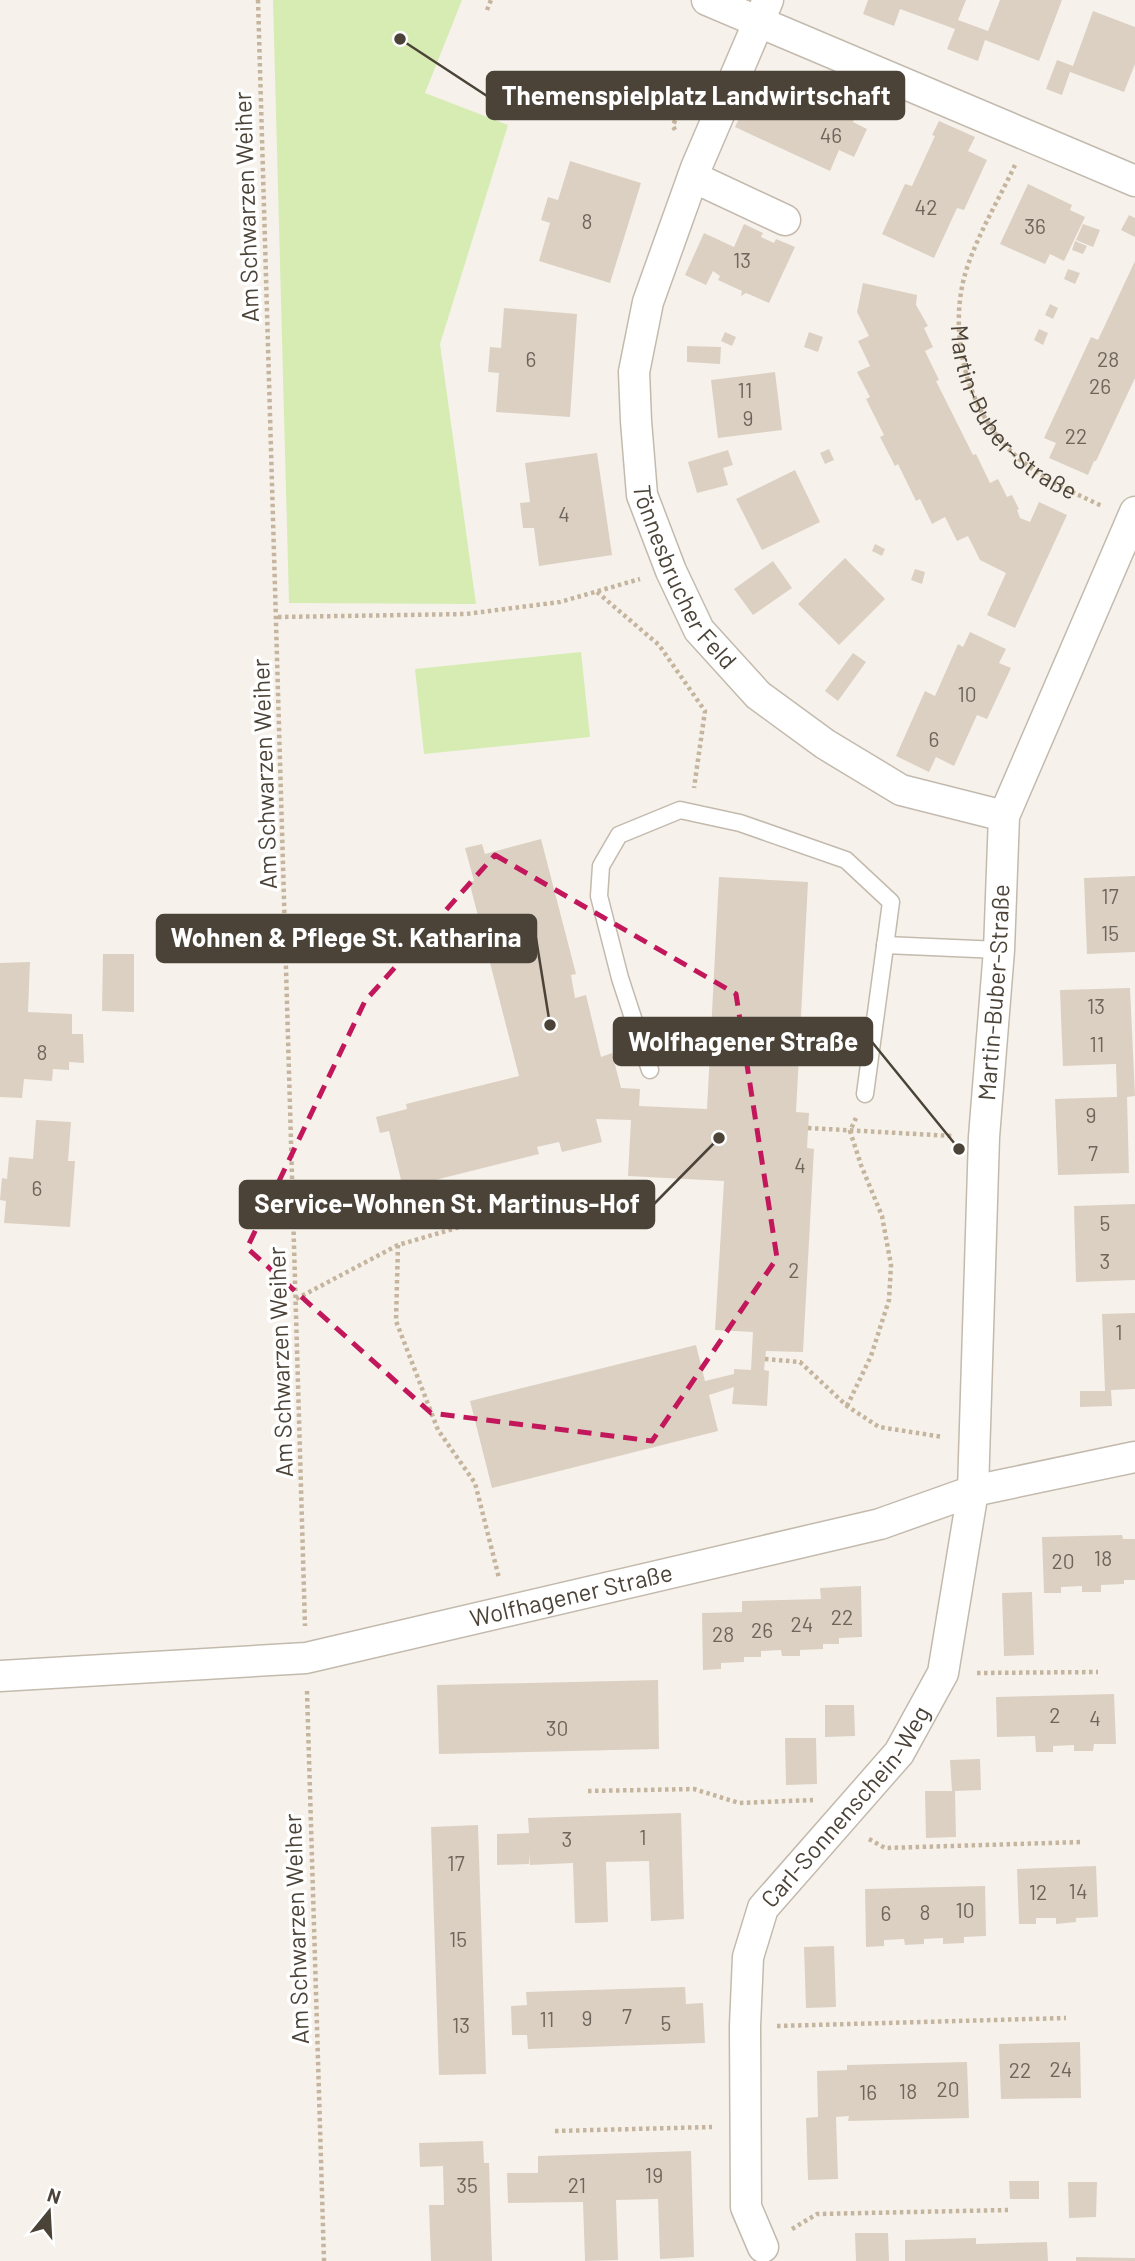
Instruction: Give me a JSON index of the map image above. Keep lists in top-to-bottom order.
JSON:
{
  "streets": {
    "street": [
      "Martin-Buber-Straße",
      "Tönnesbrucher Feld",
      "Wolfhagener Straße",
      "Carl-Sonnenschein-Weg"
    ],
    "path": ["Am Schwarzen Weiher"]
  },
  "crossings": [
    ["Am Schwarzen Weiher", "Wolfhagener Straße"],
    ["Martin-Buber-Straße", "Tönnesbrucher Feld"],
    ["Martin-Buber-Straße", "Wolfhagener Straße"],
    ["Martin-Buber-Straße", "Carl-Sonnenschein-Weg"],
    ["Wolfhagener Straße", "Carl-Sonnenschein-Weg"]
  ],
  "places": [
    "Themenspielplatz Landwirtschaft",
    "Wohnen & Pflege St. Katharina",
    "Service-Wohnen St. Martinus-Hof",
    "Wolfhagener Straße"
  ],
  "house_numbers": [
    "46",
    "42",
    "8",
    "36",
    "13",
    "6",
    "28",
    "26",
    "11",
    "9",
    "22",
    "4",
    "10",
    "6",
    "17",
    "15",
    "13",
    "11",
    "8",
    "9",
    "7",
    "4",
    "6",
    "5",
    "3",
    "2",
    "1",
    "18",
    "20",
    "22",
    "24",
    "26",
    "28",
    "2",
    "4",
    "30",
    "1",
    "3",
    "17",
    "14",
    "12",
    "10",
    "8",
    "6",
    "15",
    "7",
    "9",
    "11",
    "5",
    "13",
    "24",
    "22",
    "20",
    "18",
    "16",
    "19",
    "35",
    "21"
  ],
  "north": "top"
}
